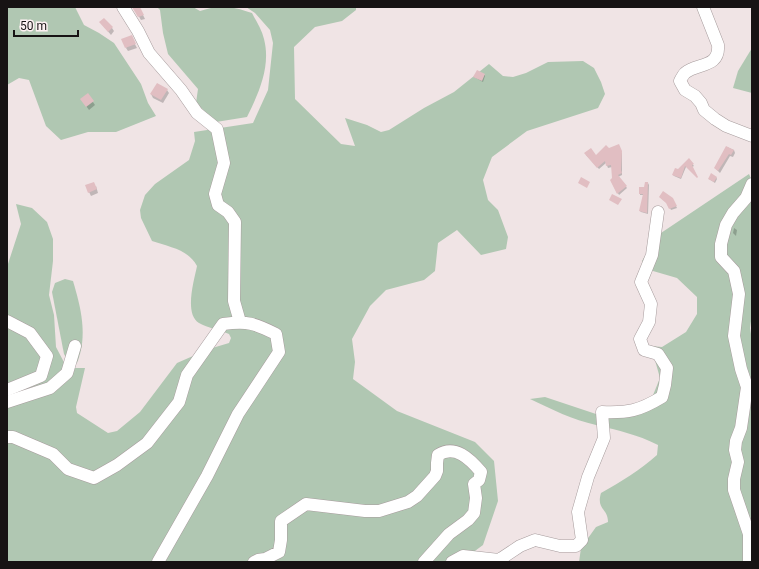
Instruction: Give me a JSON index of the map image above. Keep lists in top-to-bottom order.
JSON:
{
  "scale_bar": "50 m"
}
